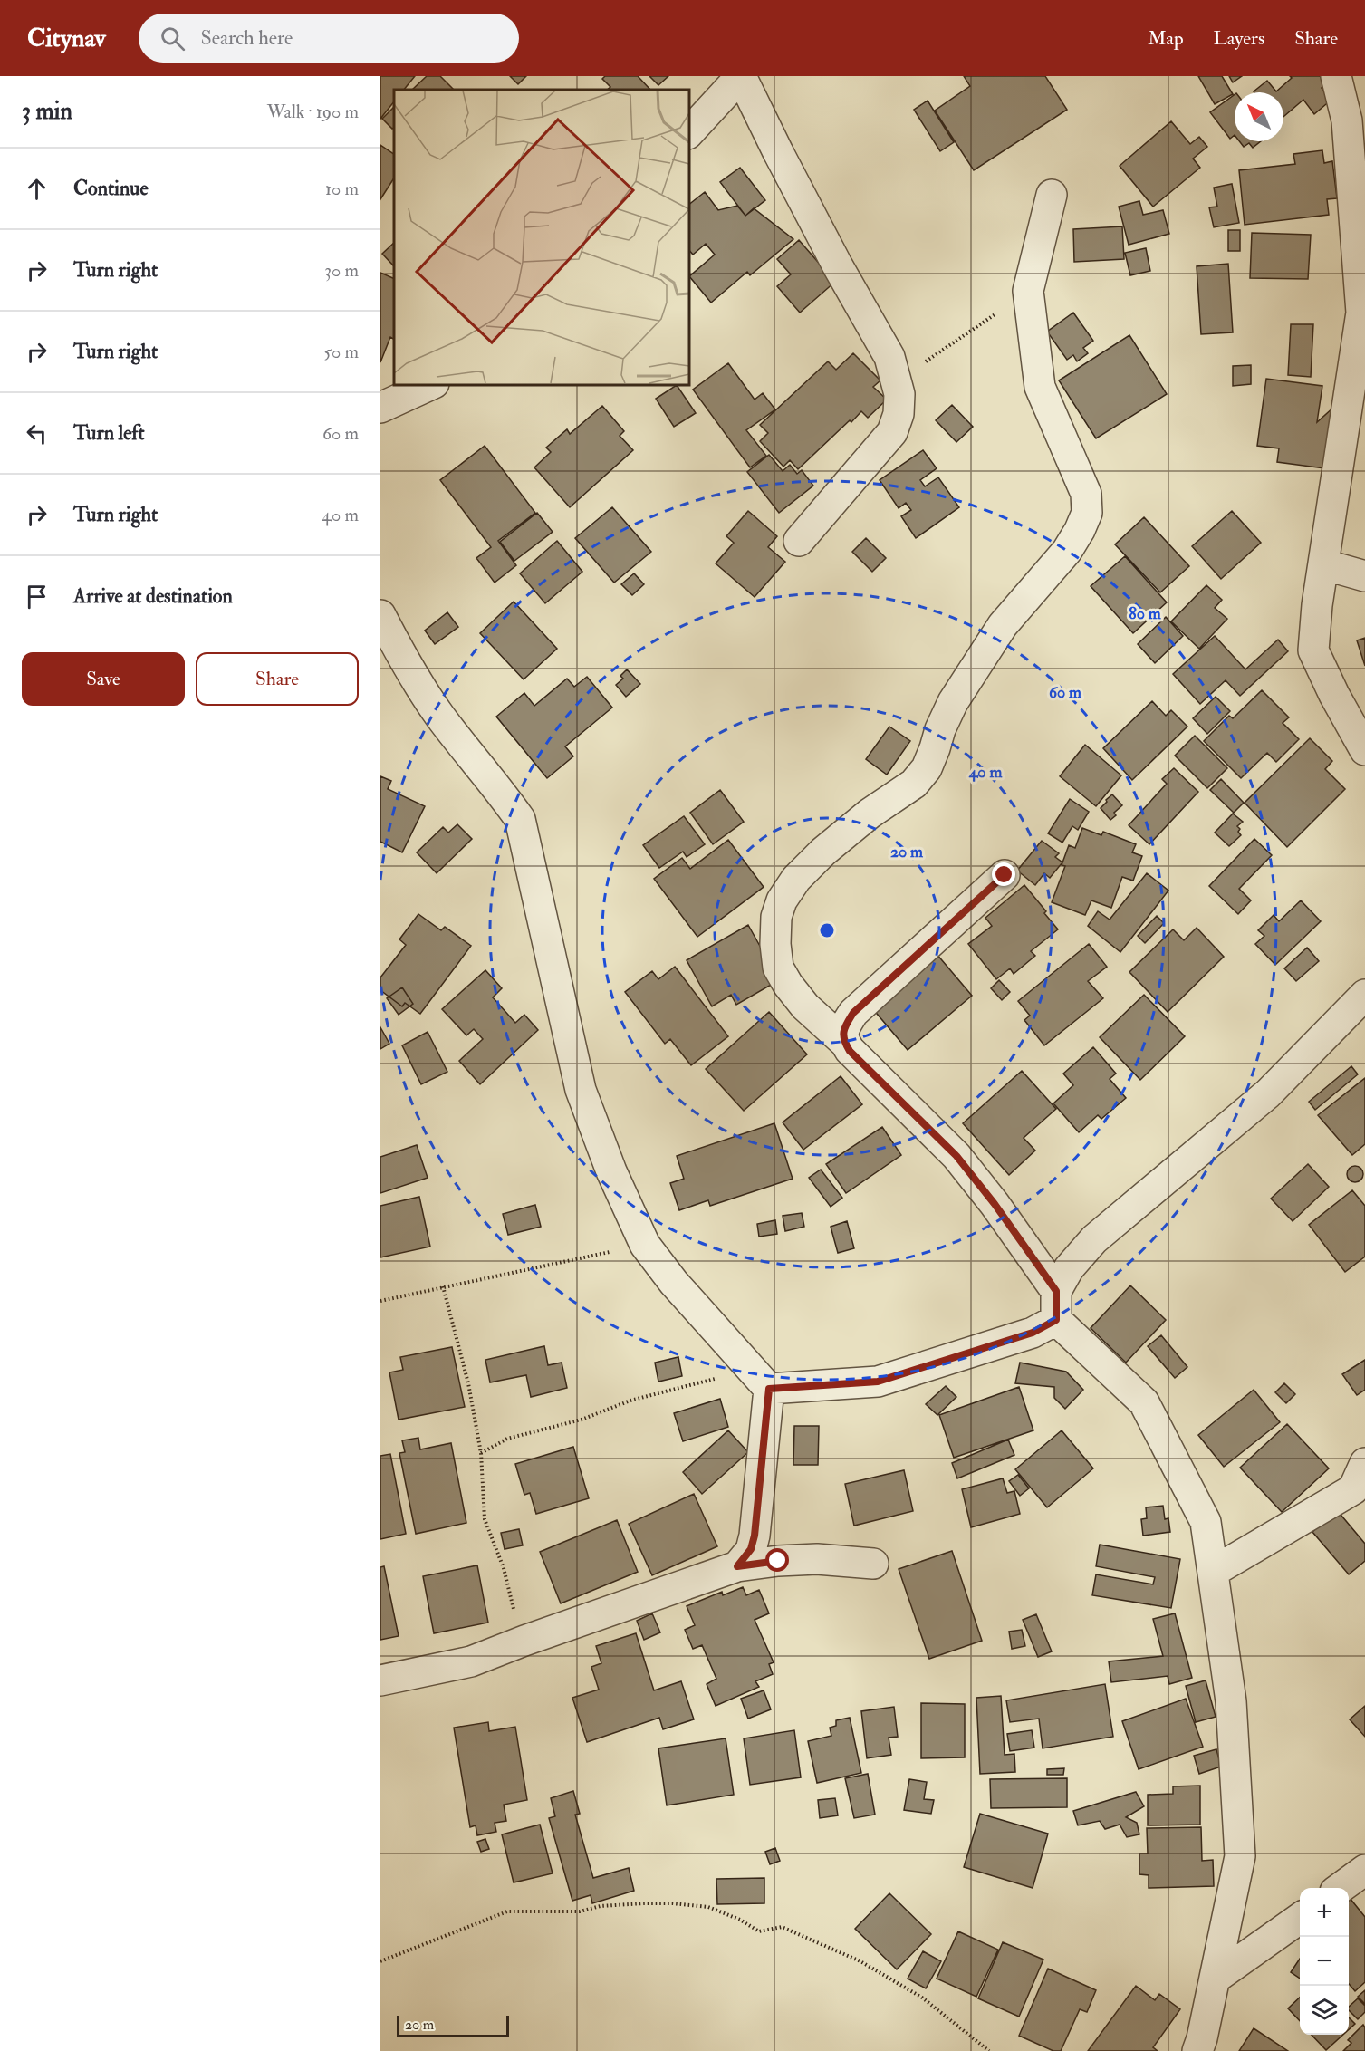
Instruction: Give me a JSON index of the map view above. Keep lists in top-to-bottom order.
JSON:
{
  "scale_bar": "20 m",
  "north": "top left",
  "page": {
    "header": "Citynav",
    "search": "Search here",
    "nav": ["Map", "Layers", "Share"],
    "heading": ["3 min", "Walk · 190 m"],
    "list": [
      ["Continue", "10 m"],
      ["Turn right", "30 m"],
      ["Turn right", "50 m"],
      ["Turn left", "60 m"],
      ["Turn right", "40 m"],
      "Arrive at destination"
    ],
    "buttons": ["Save", "Share"],
    "map_buttons": ["+", "−"],
    "scale": "20 m"
  },
  "rings": [
    "80 m",
    "60 m",
    "40 m",
    "20 m"
  ]
}
